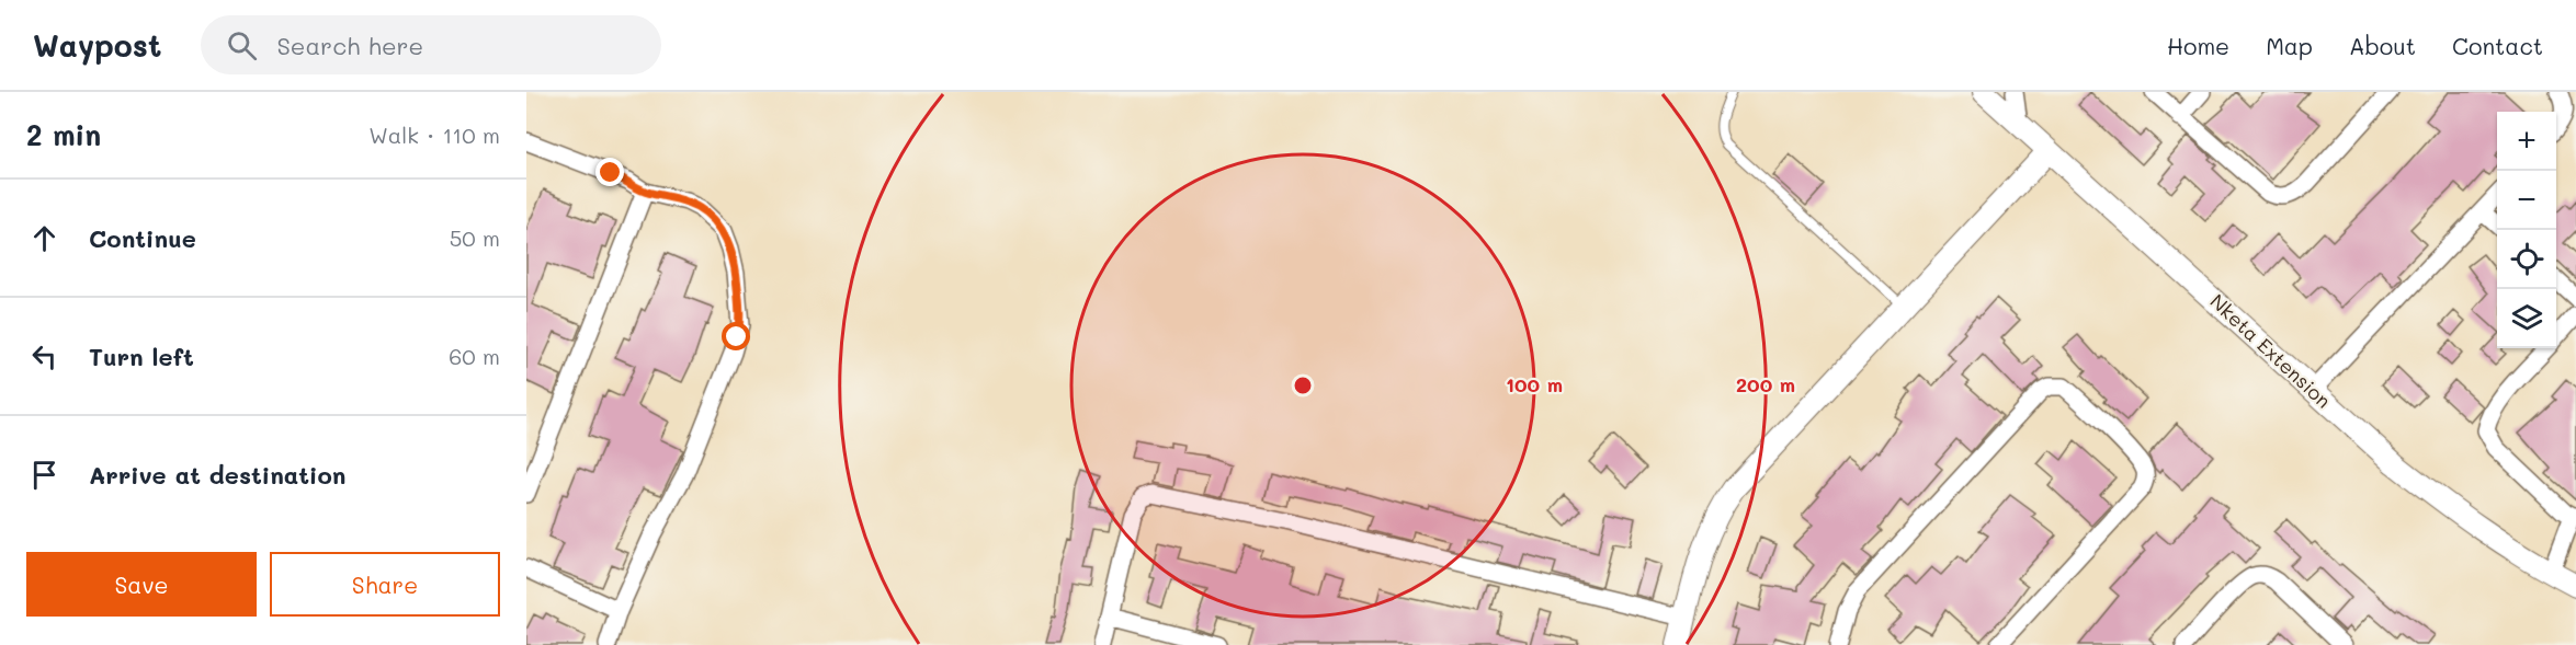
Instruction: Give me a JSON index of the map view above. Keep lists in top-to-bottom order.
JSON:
{
  "streets": {
    "street": ["Nketa Extension"]
  },
  "page": {
    "header": "Waypost",
    "search": "Search here",
    "nav": [
      "Home",
      "Map",
      "About",
      "Contact"
    ],
    "heading": ["2 min", "Walk · 110 m"],
    "map_buttons": ["+", "−"],
    "list": [
      ["Continue", "50 m"],
      ["Turn left", "60 m"],
      "Arrive at destination"
    ],
    "buttons": ["Save", "Share"]
  },
  "rings": ["100 m", "200 m"]
}
